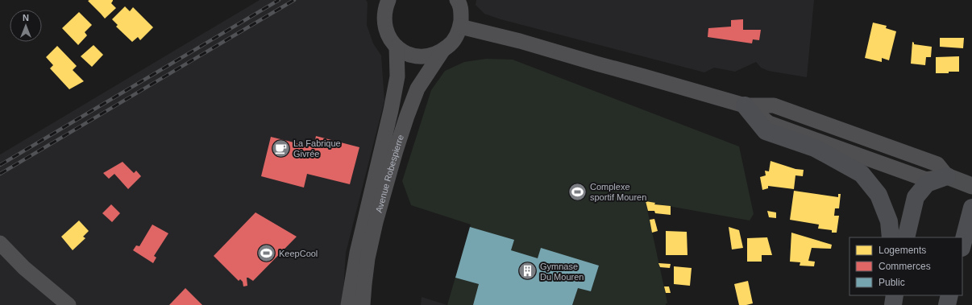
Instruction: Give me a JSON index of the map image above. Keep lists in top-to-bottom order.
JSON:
{
  "streets": {
    "main road": ["Avenue Robespierre"]
  },
  "places": {
    "cafe": ["La Fabrique Givrée"],
    "sports": ["Complexe sportif Mouren", "KeepCool"],
    "building": ["Gymnase Du Mouren"]
  },
  "legend": ["Logements", "Commerces", "Public"],
  "north": "top"
}
